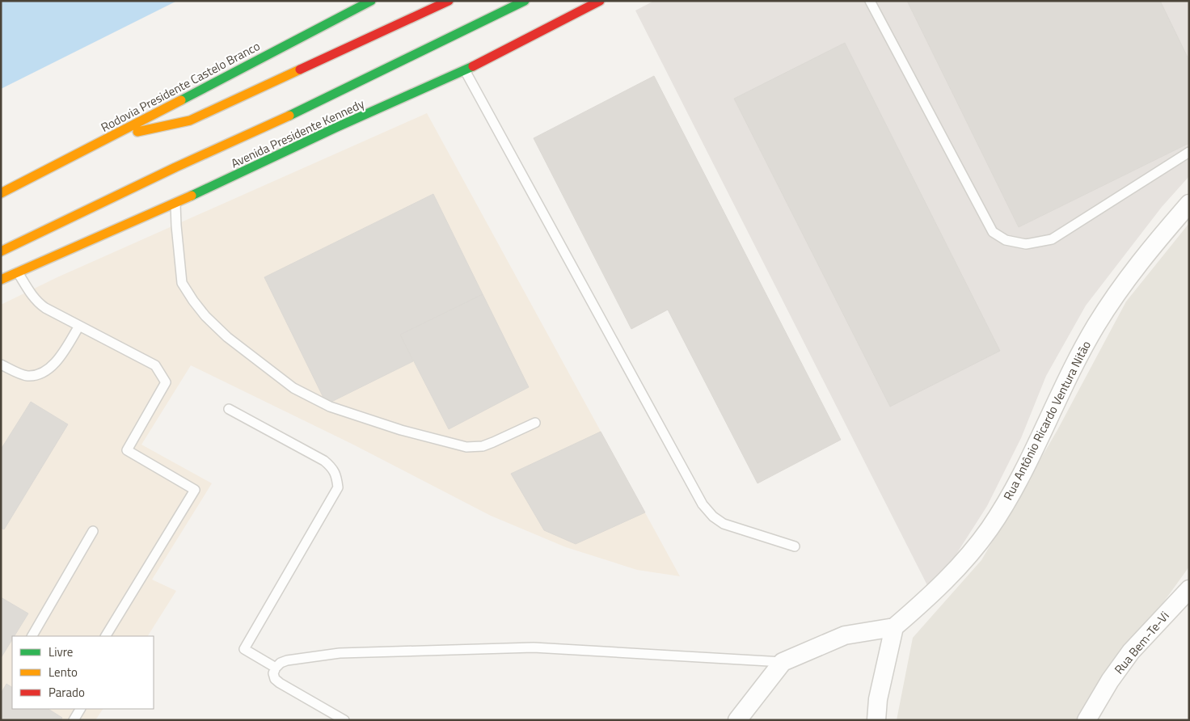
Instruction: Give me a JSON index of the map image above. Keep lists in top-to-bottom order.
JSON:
{
  "streets": {
    "main road": ["Rodovia Presidente Castelo Branco", "Avenida Presidente Kennedy"],
    "street": ["Rua Antônio Ricardo Ventura Nitão", "Rua Bem-Te-Vi"]
  },
  "legend": ["Livre", "Lento", "Parado"]
}
